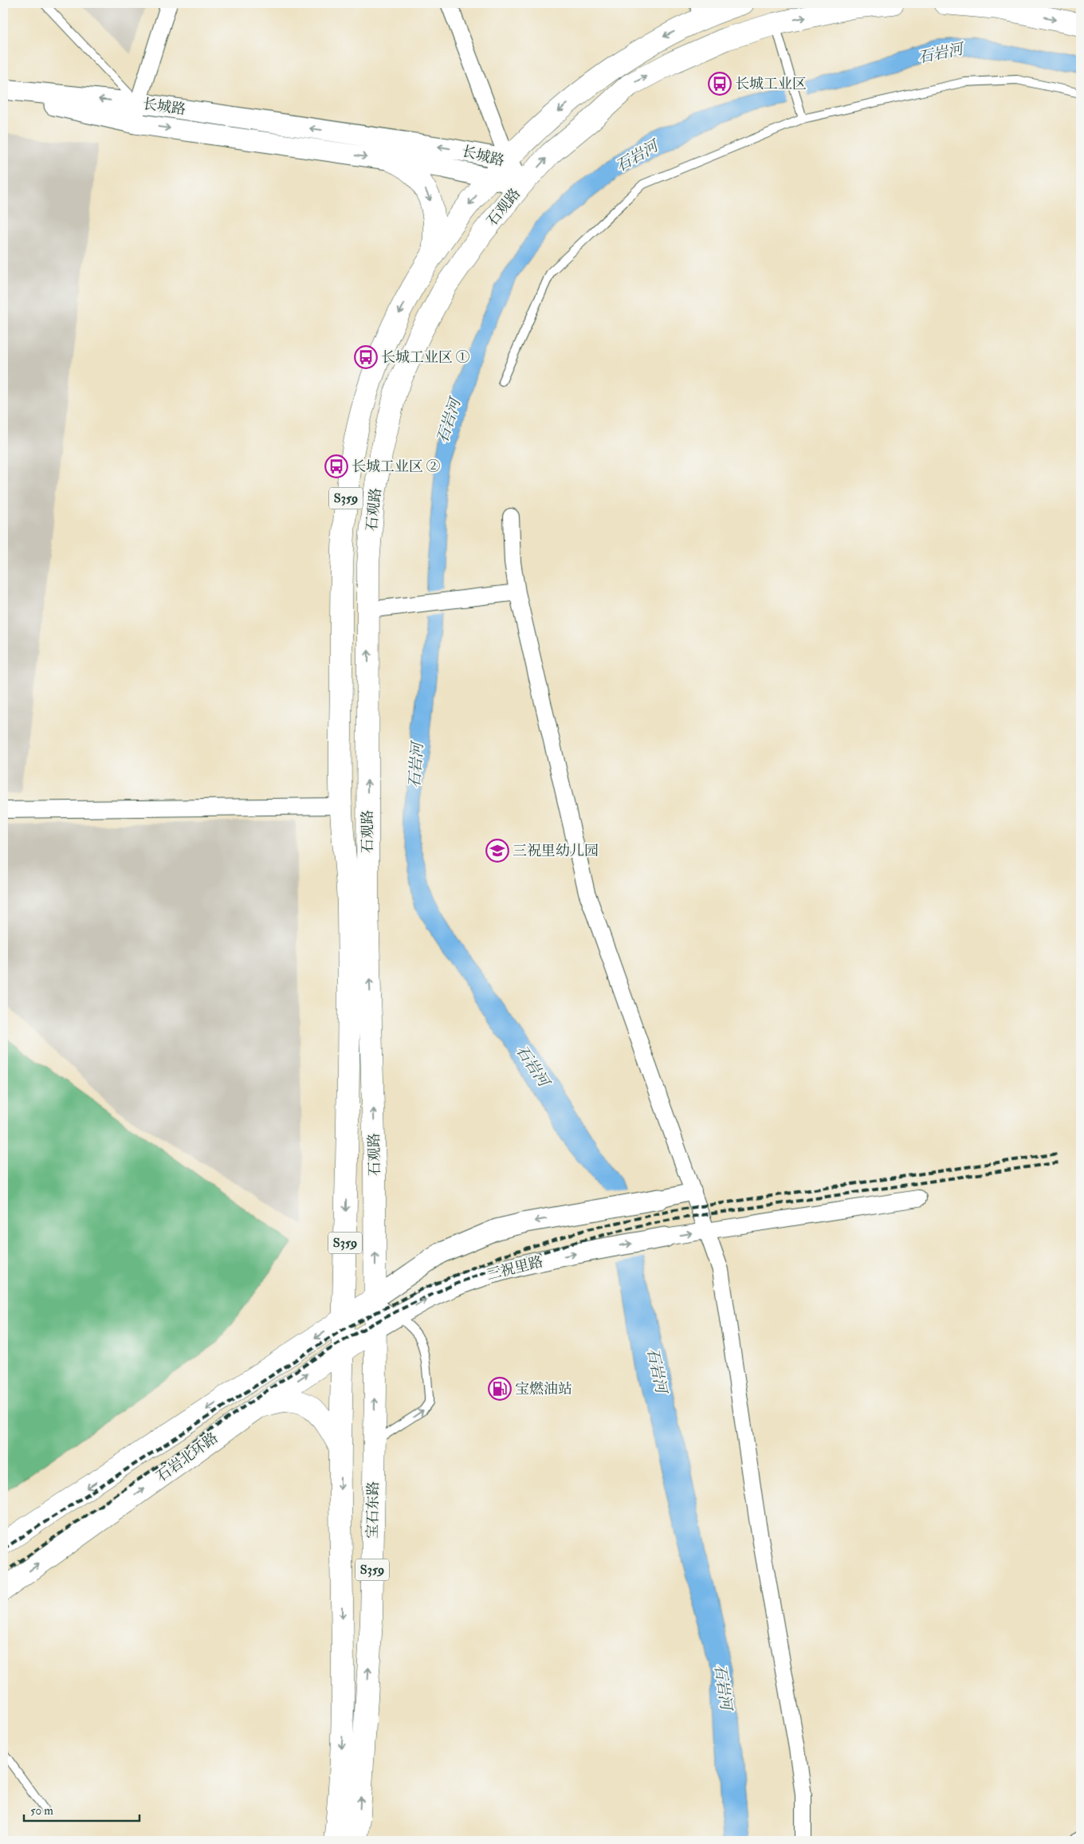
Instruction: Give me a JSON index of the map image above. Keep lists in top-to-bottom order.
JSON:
{
  "streets": {
    "main road": [
      "石观路",
      "S359",
      "石岩北环路",
      "宝石东路"
    ],
    "street": ["长城路", "三祝里路"]
  },
  "crossings": [
    ["长城路", "石观路"],
    ["石观路", "S359"],
    ["石观路", "石岩北环路"],
    ["石观路", "宝石东路"],
    ["S359", "石岩北环路"],
    ["三祝里路", "石岩北环路"],
    ["三祝里路", "宝石东路"],
    ["石岩北环路", "宝石东路"]
  ],
  "water": ["石岩河"],
  "places": {
    "bus stop": ["长城工业区", "长城工业区 ①", "长城工业区 ②"],
    "school or university": ["三祝里幼儿园"],
    "fuel station": ["宝燃油站"]
  },
  "scale_bar": "50 m"
}
